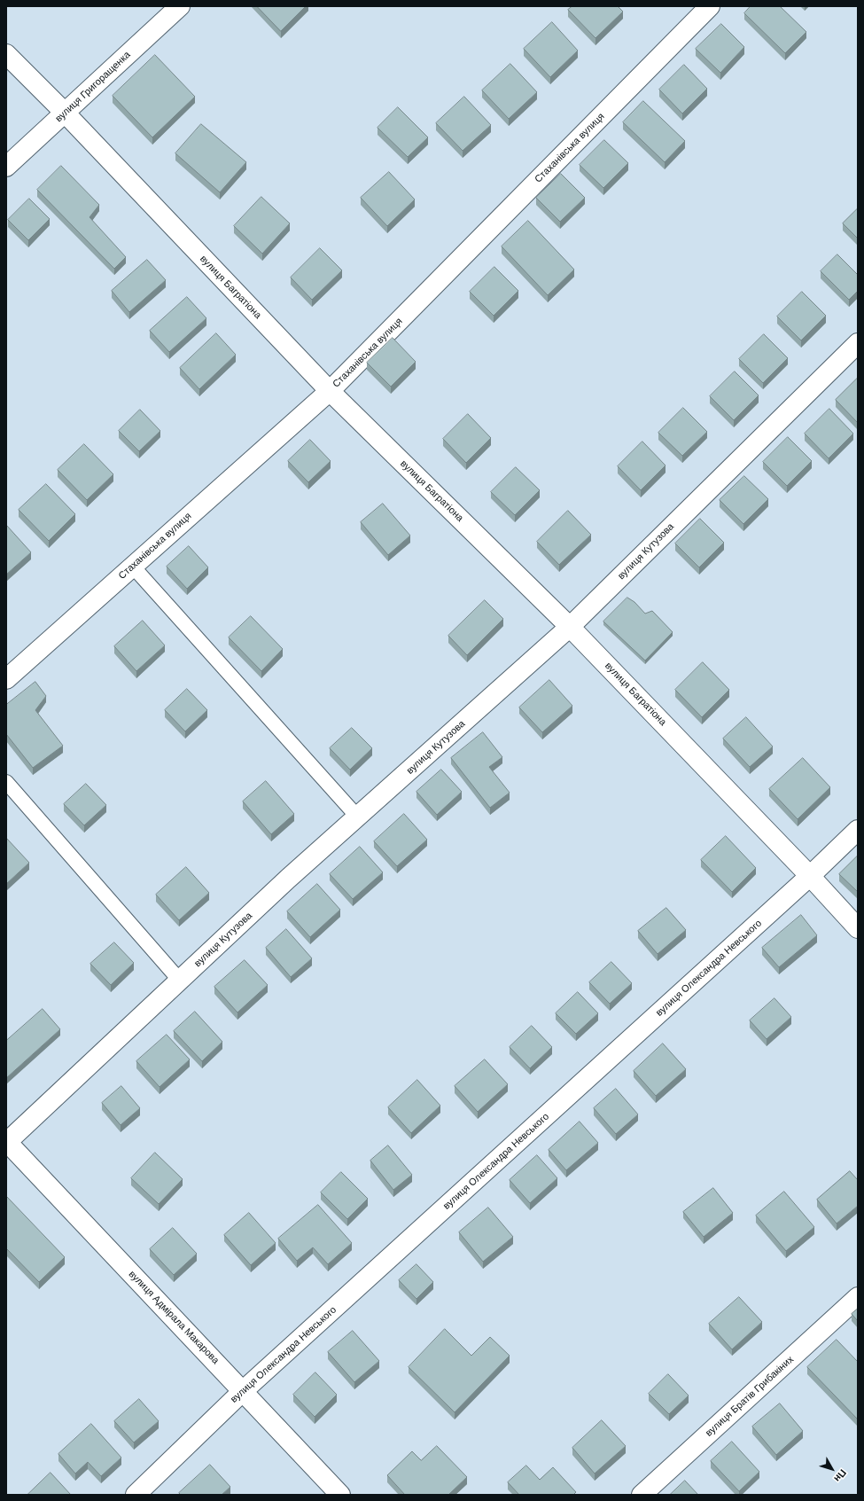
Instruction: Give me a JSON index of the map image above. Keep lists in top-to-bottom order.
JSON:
{
  "streets": {
    "street": [
      "вулиця Григоращенка",
      "Стаханівська вулиця",
      "вулиця Багратіона",
      "вулиця Кутузова",
      "вулиця Олександра Невського",
      "вулиця Адмірала Макарова",
      "вулиця Братів Грибакіних"
    ]
  },
  "crossings": [
    ["вулиця Григоращенка", "вулиця Багратіона"],
    ["Стаханівська вулиця", "вулиця Багратіона"],
    ["вулиця Багратіона", "вулиця Кутузова"],
    ["вулиця Багратіона", "вулиця Олександра Невського"],
    ["вулиця Кутузова", "вулиця Адмірала Макарова"],
    ["вулиця Олександра Невського", "вулиця Адмірала Макарова"]
  ],
  "north": "bottom right"
}
